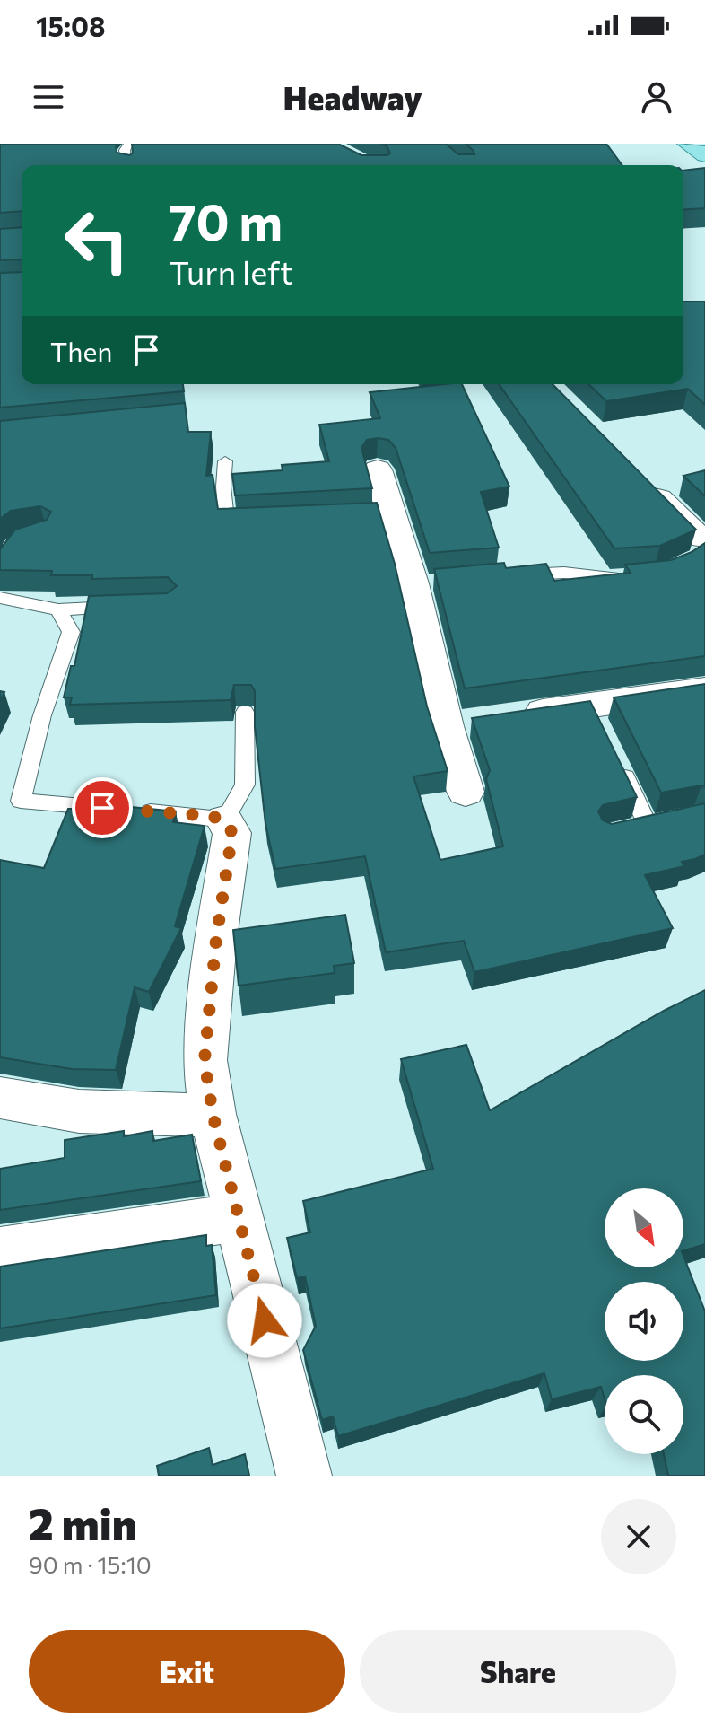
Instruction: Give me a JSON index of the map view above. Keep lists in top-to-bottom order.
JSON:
{
  "north": "bottom right",
  "page": {
    "status": "15:08",
    "header": "Headway",
    "turn": ["70 m", "Turn left"],
    "then": "Then",
    "heading": ["2 min", "90 m · 15:10"],
    "buttons": ["Exit", "Share"]
  }
}
